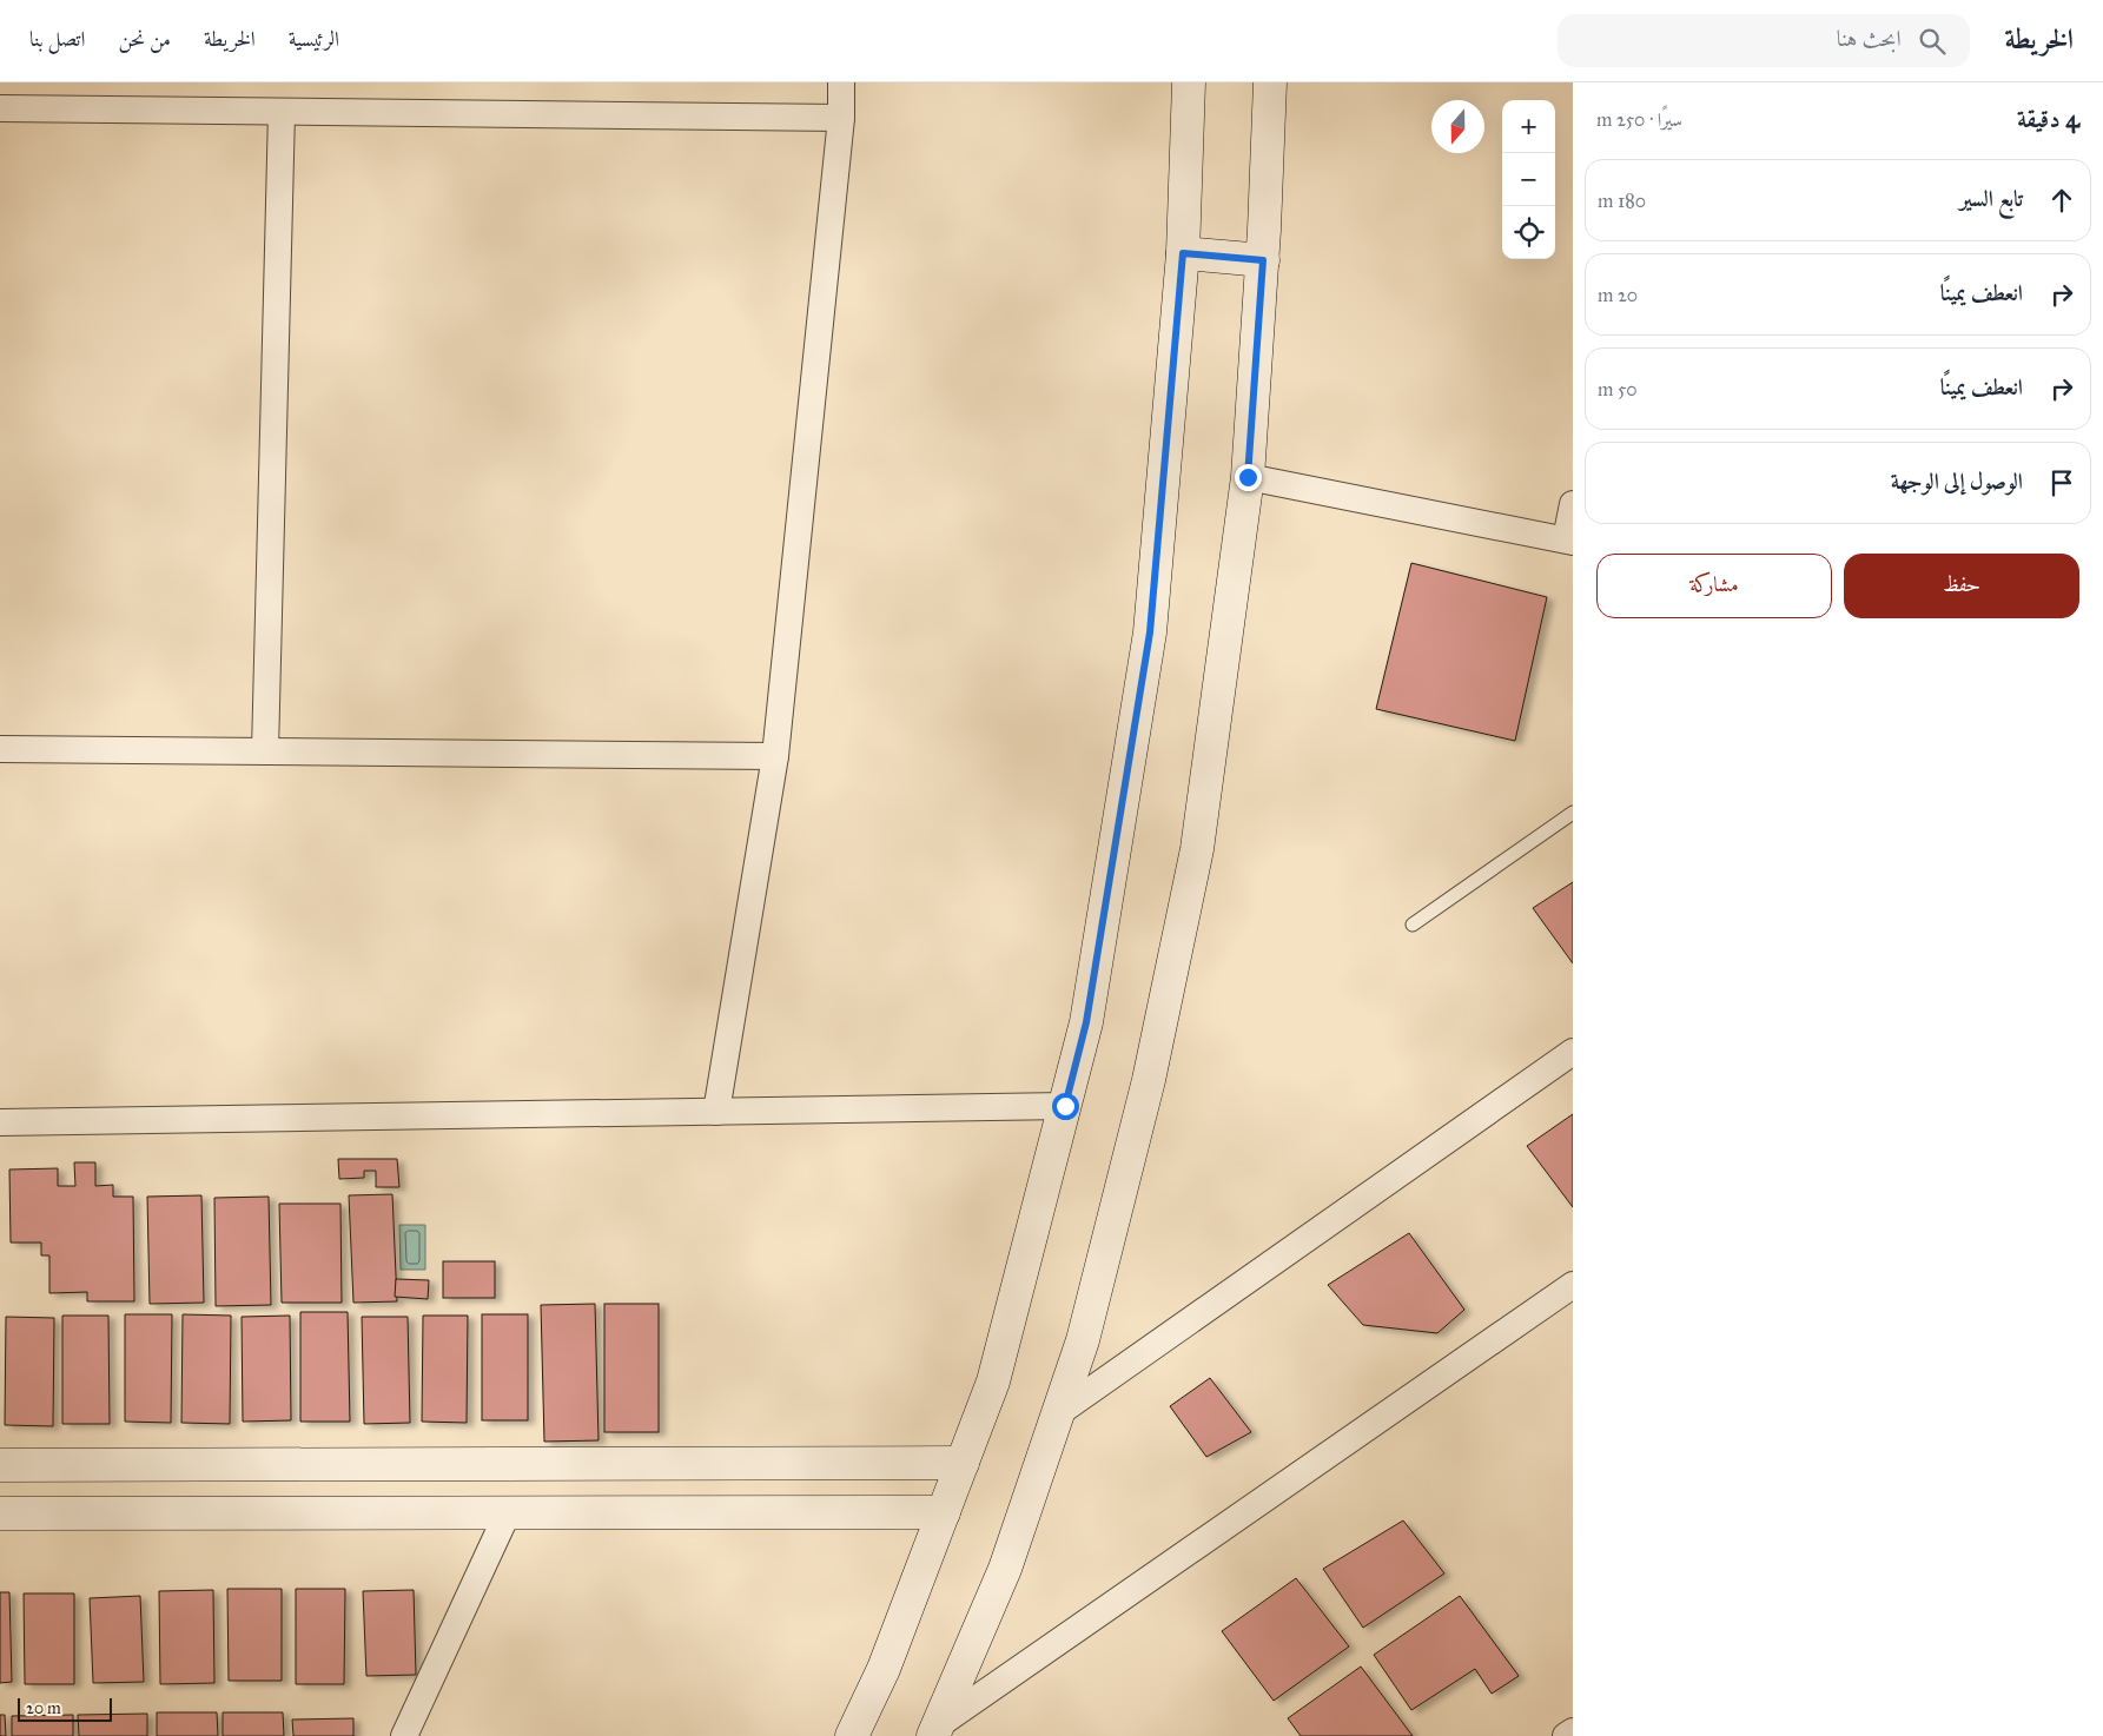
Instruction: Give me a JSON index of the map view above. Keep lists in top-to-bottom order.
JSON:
{
  "scale_bar": "20 m",
  "north": "bottom",
  "page": {
    "header": "الخريطة",
    "search": "ابحث هنا",
    "nav": [
      "الرئيسية",
      "الخريطة",
      "من نحن",
      "اتصل بنا"
    ],
    "heading": ["4 دقيقة", "سيرًا · 250 m"],
    "map_buttons": ["+", "−"],
    "list": [
      ["تابع السير", "180 m"],
      ["انعطف يمينًا", "20 m"],
      ["انعطف يمينًا", "50 m"],
      "الوصول إلى الوجهة"
    ],
    "buttons": ["حفظ", "مشاركة"],
    "scale": "20 m"
  }
}
